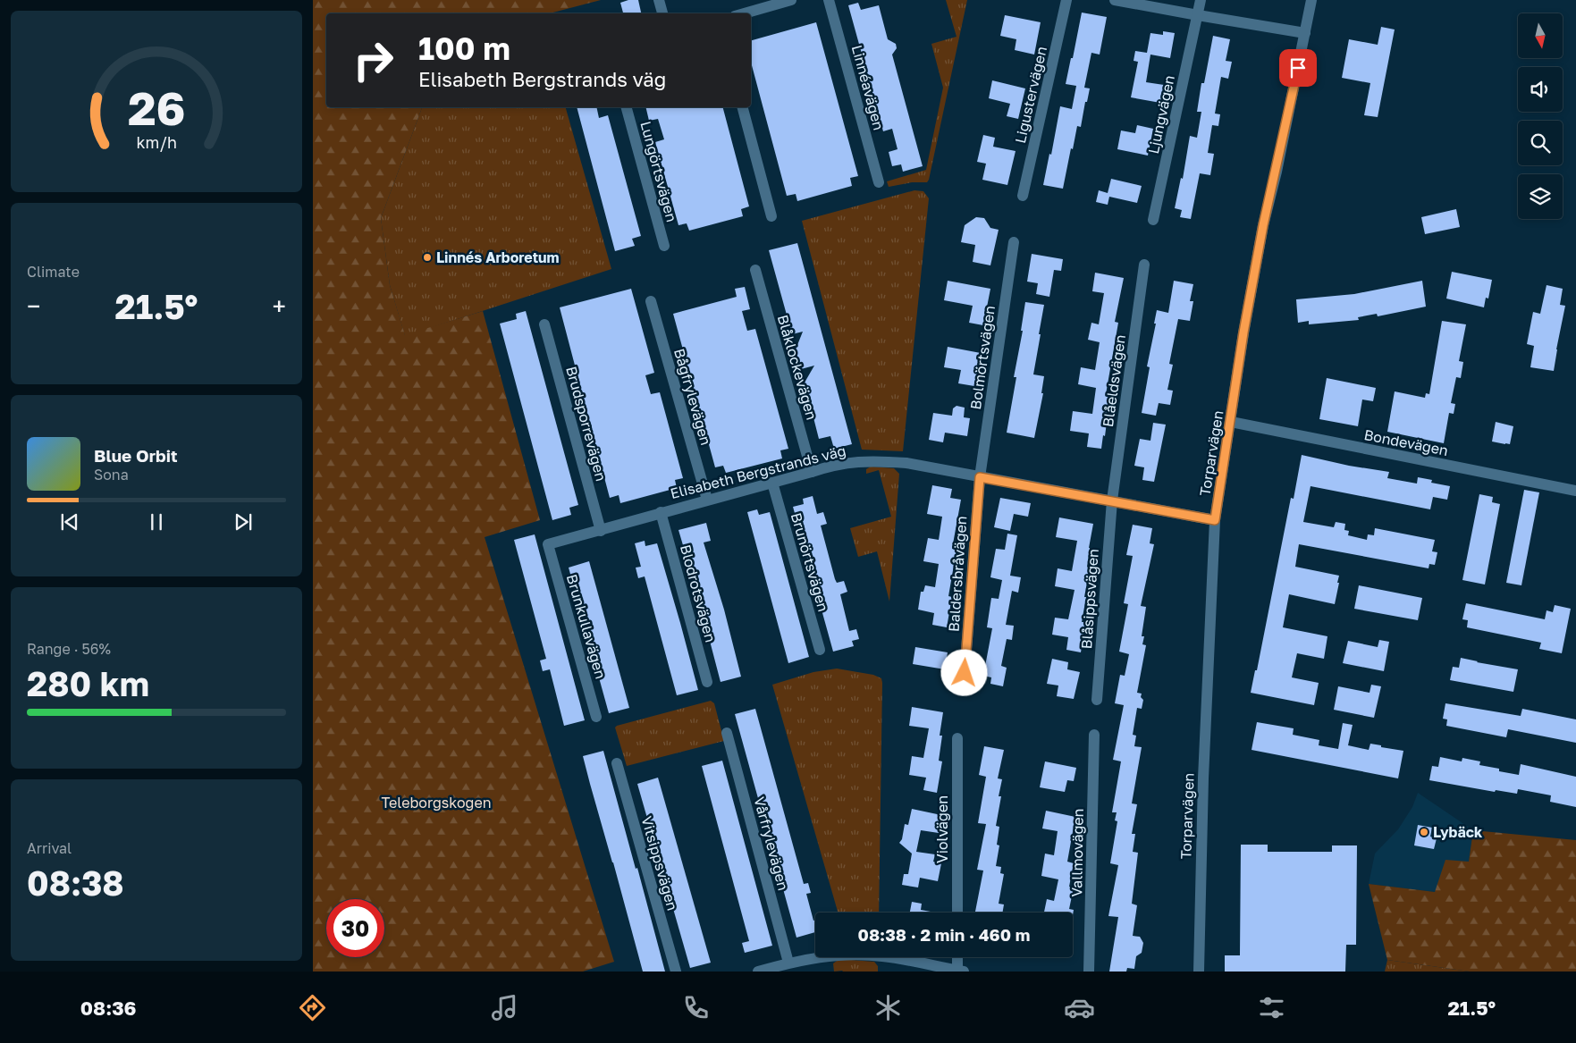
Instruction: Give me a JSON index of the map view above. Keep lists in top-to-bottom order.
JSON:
{
  "streets": {
    "street": [
      "Linnéavägen",
      "Ligustervägen",
      "Ljungvägen",
      "Lungörtsvägen",
      "Bolmörtsvägen",
      "Blåklockevägen",
      "Blåeldsvägen",
      "Bågfrylevägen",
      "Brudsporrevägen",
      "Bondevägen",
      "Torparvägen",
      "Elisabeth Bergstrands väg",
      "Brunörtsvägen",
      "Baldersbråvägen",
      "Blodrotsvägen",
      "Blåsippsvägen",
      "Brunkullavägen",
      "Violvägen",
      "Vårfrylevägen",
      "Vallmovägen",
      "Vitsippsvägen"
    ]
  },
  "crossings": [
    ["Bolmörtsvägen", "Elisabeth Bergstrands väg"],
    ["Bolmörtsvägen", "Baldersbråvägen"],
    ["Blåklockevägen", "Elisabeth Bergstrands väg"],
    ["Blåeldsvägen", "Elisabeth Bergstrands väg"],
    ["Blåeldsvägen", "Blåsippsvägen"],
    ["Bågfrylevägen", "Elisabeth Bergstrands väg"],
    ["Brudsporrevägen", "Elisabeth Bergstrands väg"],
    ["Bondevägen", "Torparvägen"],
    ["Torparvägen", "Elisabeth Bergstrands väg"],
    ["Elisabeth Bergstrands väg", "Brunörtsvägen"],
    ["Elisabeth Bergstrands väg", "Baldersbråvägen"],
    ["Elisabeth Bergstrands väg", "Blodrotsvägen"],
    ["Elisabeth Bergstrands väg", "Blåsippsvägen"],
    ["Elisabeth Bergstrands väg", "Brunkullavägen"]
  ],
  "parks": ["Teleborgskogen"],
  "places": ["Linnés Arboretum", "Lybäck"],
  "north": "bottom",
  "page": {
    "turn": ["100 m", "Elisabeth Bergstrands väg"],
    "tile": [
      "Climate",
      ["Range · 56%", "280 km"],
      ["Arrival", "08:38"]
    ],
    "heat": ["−", "21.5°", "+"],
    "song": ["Blue Orbit", "Sona"],
    "limit": "30",
    "trip": "08:38 · 2 min · 460 m",
    "tabs": ["08:36", "21.5°"],
    "gauge": ["26", "km/h"]
  }
}
